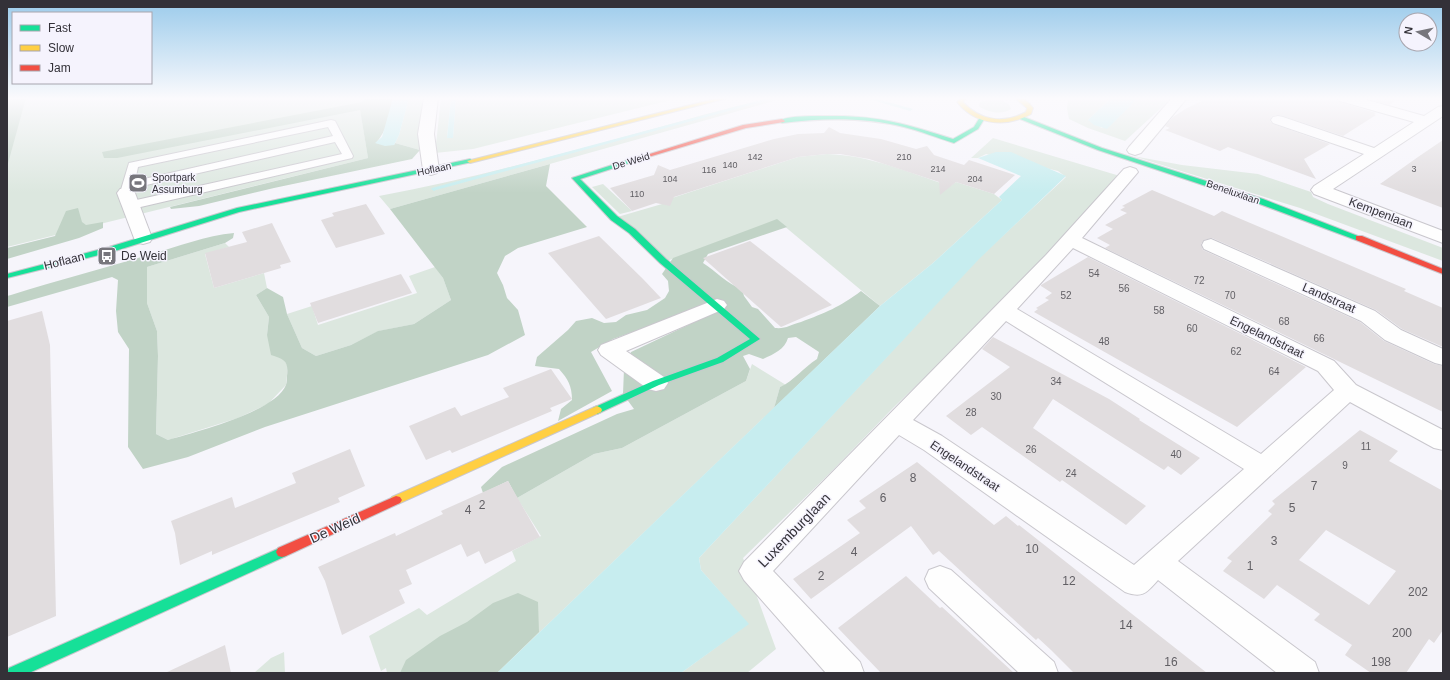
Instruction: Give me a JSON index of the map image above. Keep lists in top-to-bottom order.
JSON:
{
  "streets": {
    "street": [
      "De Weid",
      "Hoflaan",
      "Beneluxlaan",
      "Kempenlaan",
      "Landstraat",
      "Engelandstraat",
      "Luxemburglaan"
    ]
  },
  "crossings": [
    ["Engelandstraat", "Luxemburglaan"]
  ],
  "places": {
    "sports": ["Sportpark Assumburg"],
    "bus stop": ["De Weid"]
  },
  "house_numbers": [
    "142",
    "210",
    "140",
    "214",
    "3",
    "116",
    "104",
    "204",
    "110",
    "54",
    "72",
    "56",
    "52",
    "70",
    "58",
    "68",
    "60",
    "66",
    "48",
    "62",
    "64",
    "34",
    "30",
    "28",
    "11",
    "26",
    "40",
    "9",
    "24",
    "8",
    "7",
    "6",
    "2",
    "5",
    "4",
    "3",
    "10",
    "4",
    "1",
    "2",
    "12",
    "202",
    "14",
    "200",
    "16",
    "198"
  ],
  "legend": ["Fast", "Slow", "Jam"],
  "north": "left"
}
